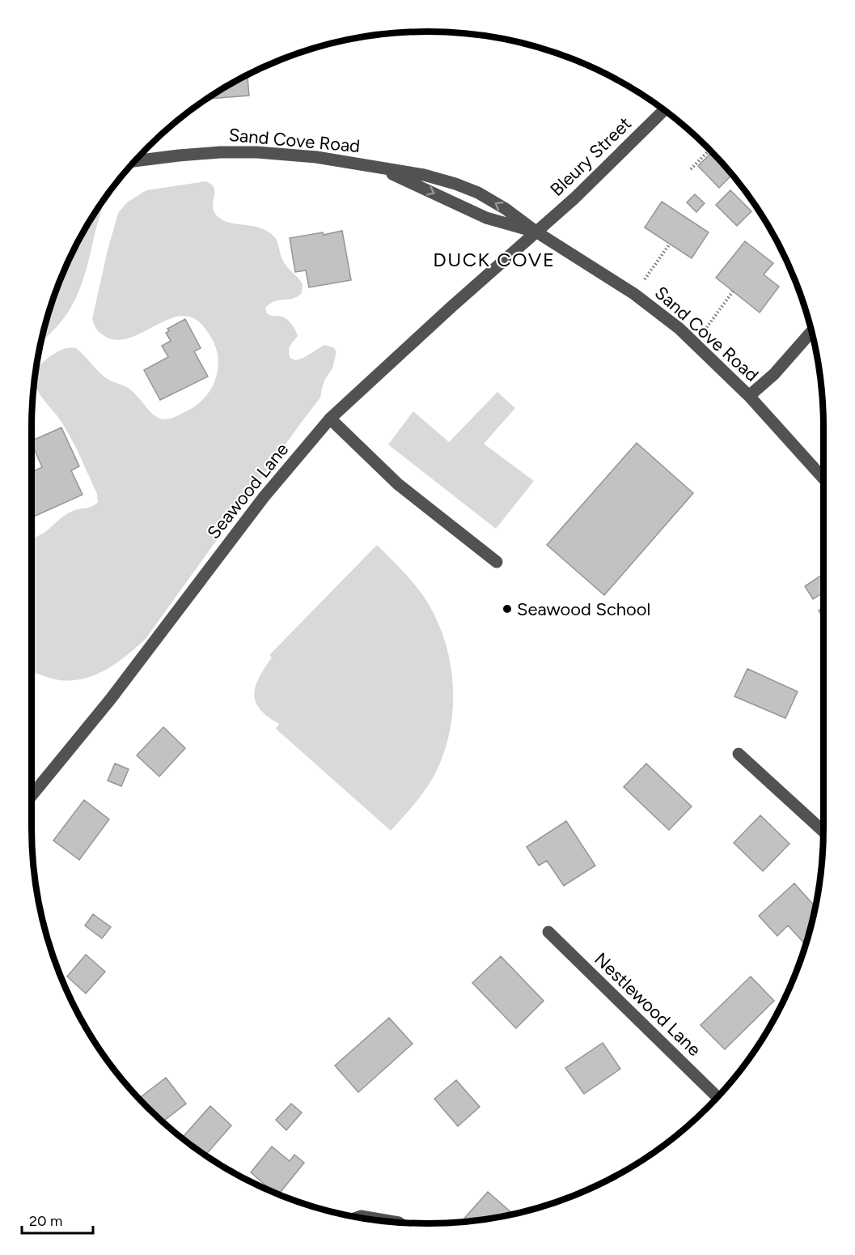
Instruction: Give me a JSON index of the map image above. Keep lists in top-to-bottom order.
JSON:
{
  "streets": {
    "street": [
      "Sand Cove Road",
      "Bleury Street",
      "Seawood Lane",
      "Nestlewood Lane"
    ]
  },
  "crossings": [
    ["Sand Cove Road", "Bleury Street"],
    ["Sand Cove Road", "Seawood Lane"],
    ["Bleury Street", "Seawood Lane"]
  ],
  "districts": ["DUCK COVE"],
  "places": ["Seawood School"],
  "scale_bar": "20 m"
}
